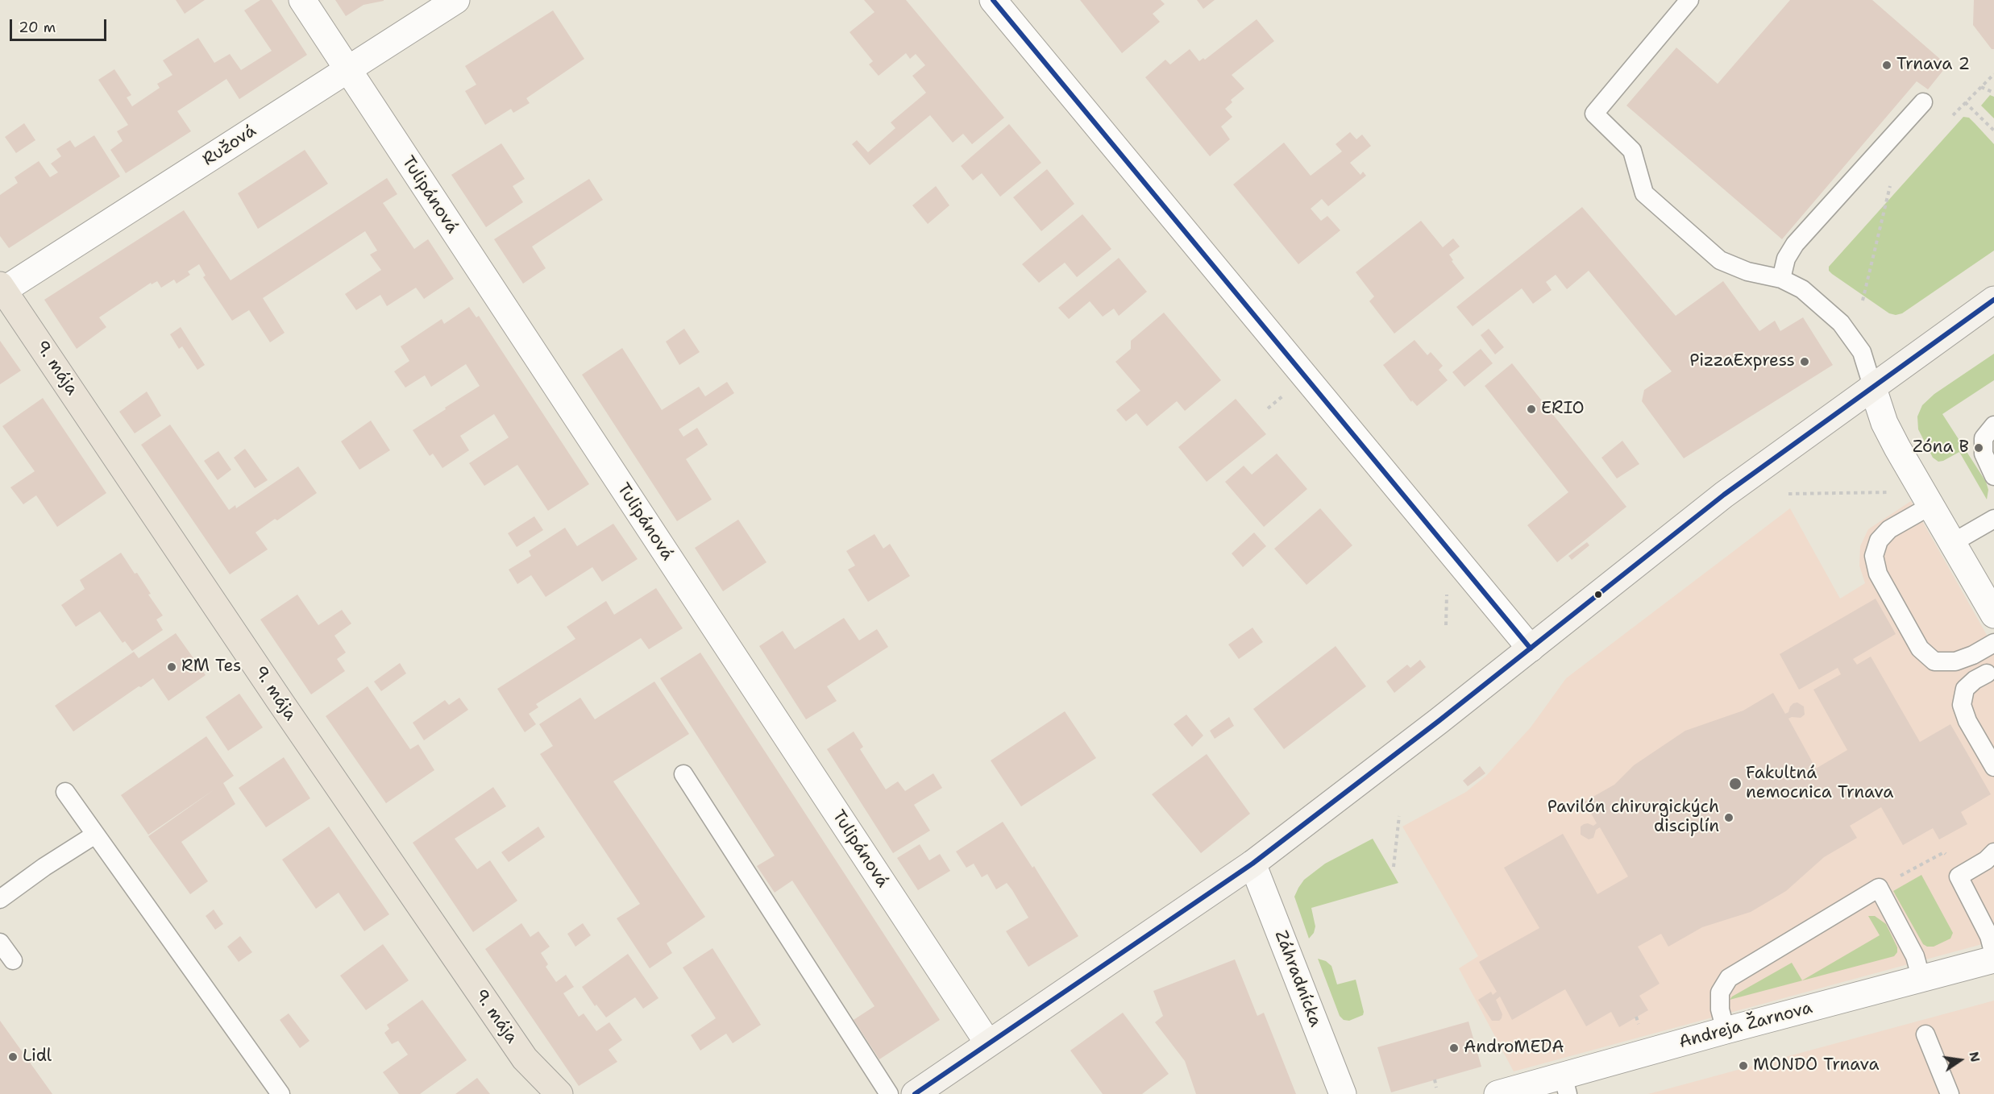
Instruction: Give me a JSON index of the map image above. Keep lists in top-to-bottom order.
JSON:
{
  "streets": {
    "main road": ["9. mája"],
    "street": [
      "Ružová",
      "Tulipánová",
      "Záhradnícka",
      "Andreja Žarnova"
    ]
  },
  "crossings": [
    ["Ružová", "Tulipánová"],
    ["Ružová", "9. mája"]
  ],
  "places": [
    "Trnava 2",
    "PizzaExpress",
    "ERIO",
    "Zóna B",
    "RM Tes",
    "Fakultná nemocnica Trnava",
    "Pavilón chirurgických disciplín",
    "AndroMEDA",
    "Lidl",
    "MONDO Trnava"
  ],
  "scale_bar": "20 m",
  "north": "right"
}
